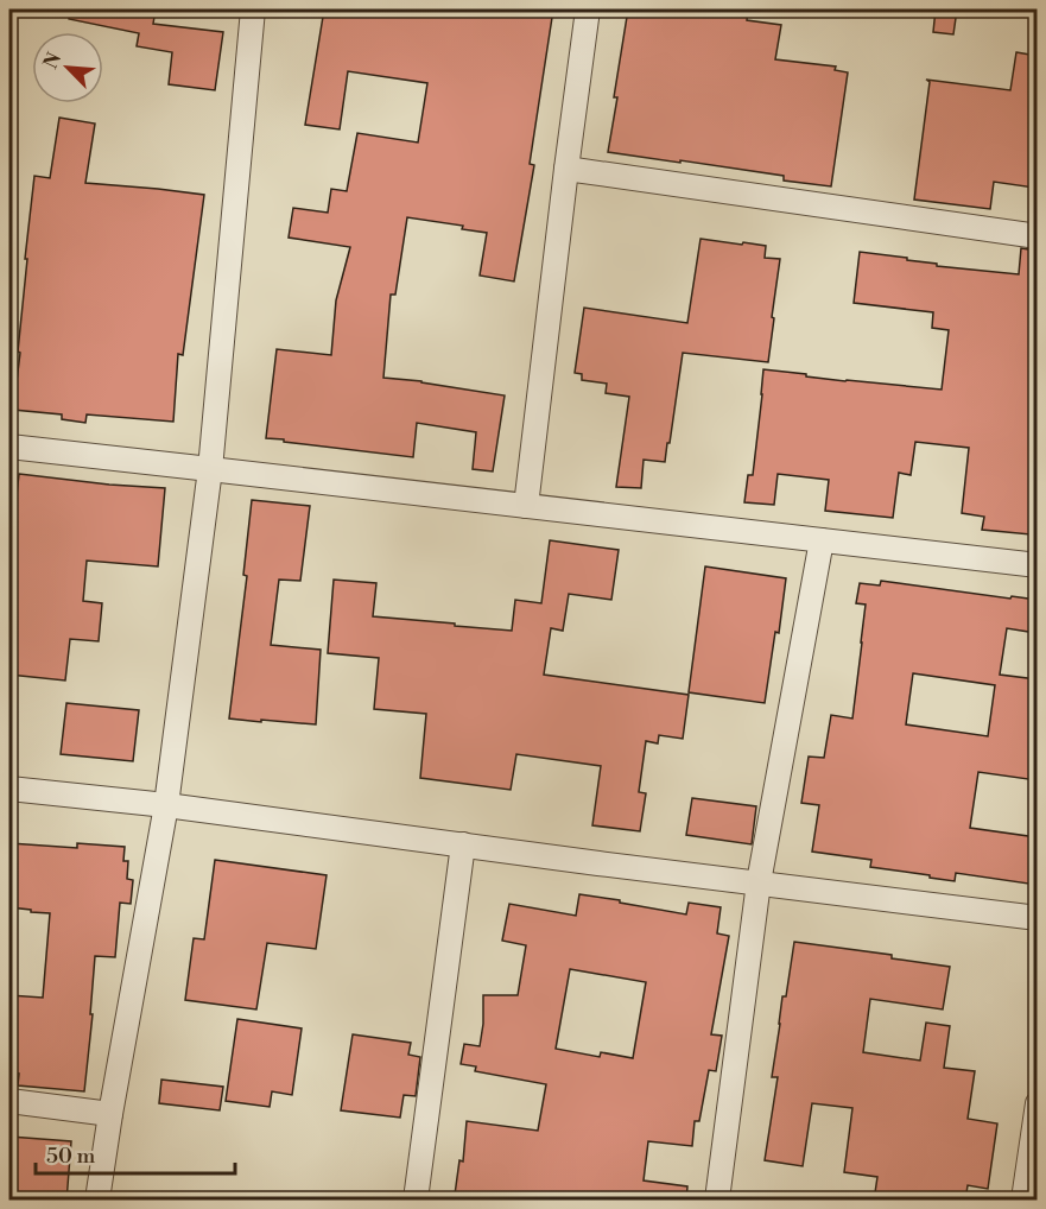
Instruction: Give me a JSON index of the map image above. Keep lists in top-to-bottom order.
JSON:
{
  "scale_bar": "50 m",
  "north": "top left"
}
